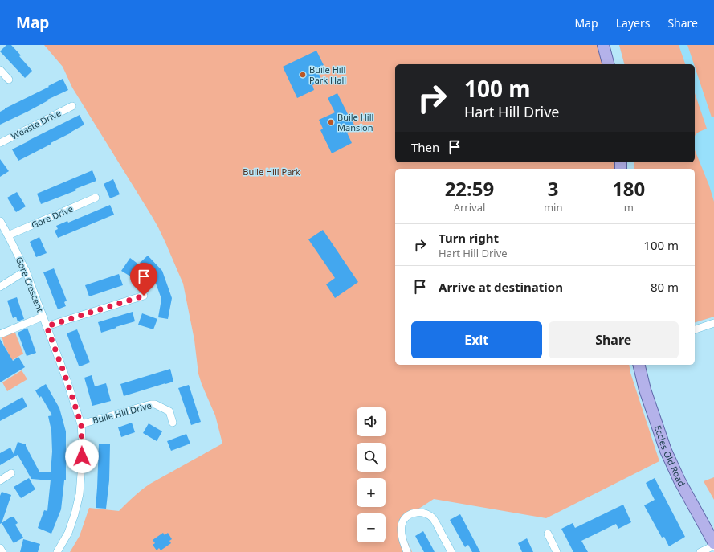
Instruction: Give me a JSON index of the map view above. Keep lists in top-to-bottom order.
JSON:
{
  "streets": {
    "main road": ["Eccles Old Road"],
    "street": [
      "Weaste Drive",
      "Gore Drive",
      "Gore Crescent",
      "Buile Hill Drive"
    ]
  },
  "crossings": [
    ["Gore Drive", "Gore Crescent"],
    ["Gore Crescent", "Buile Hill Drive"]
  ],
  "parks": ["Buile Hill Park"],
  "places": ["Buile Hill Park Hall", "Buile Hill Mansion"],
  "page": {
    "header": "Map",
    "nav": ["Map", "Layers", "Share"],
    "turn": ["100 m", "Hart Hill Drive"],
    "then": "Then",
    "eta": [
      "22:59",
      "Arrival",
      "3",
      "min",
      "180",
      "m"
    ],
    "list": [
      {
        "name": "Turn right",
        "note": "Hart Hill Drive",
        "value": "100 m"
      },
      {
        "name": "Arrive at destination",
        "value": "80 m"
      }
    ],
    "buttons": ["Exit", "Share"],
    "map_buttons": ["+", "−"]
  }
}
